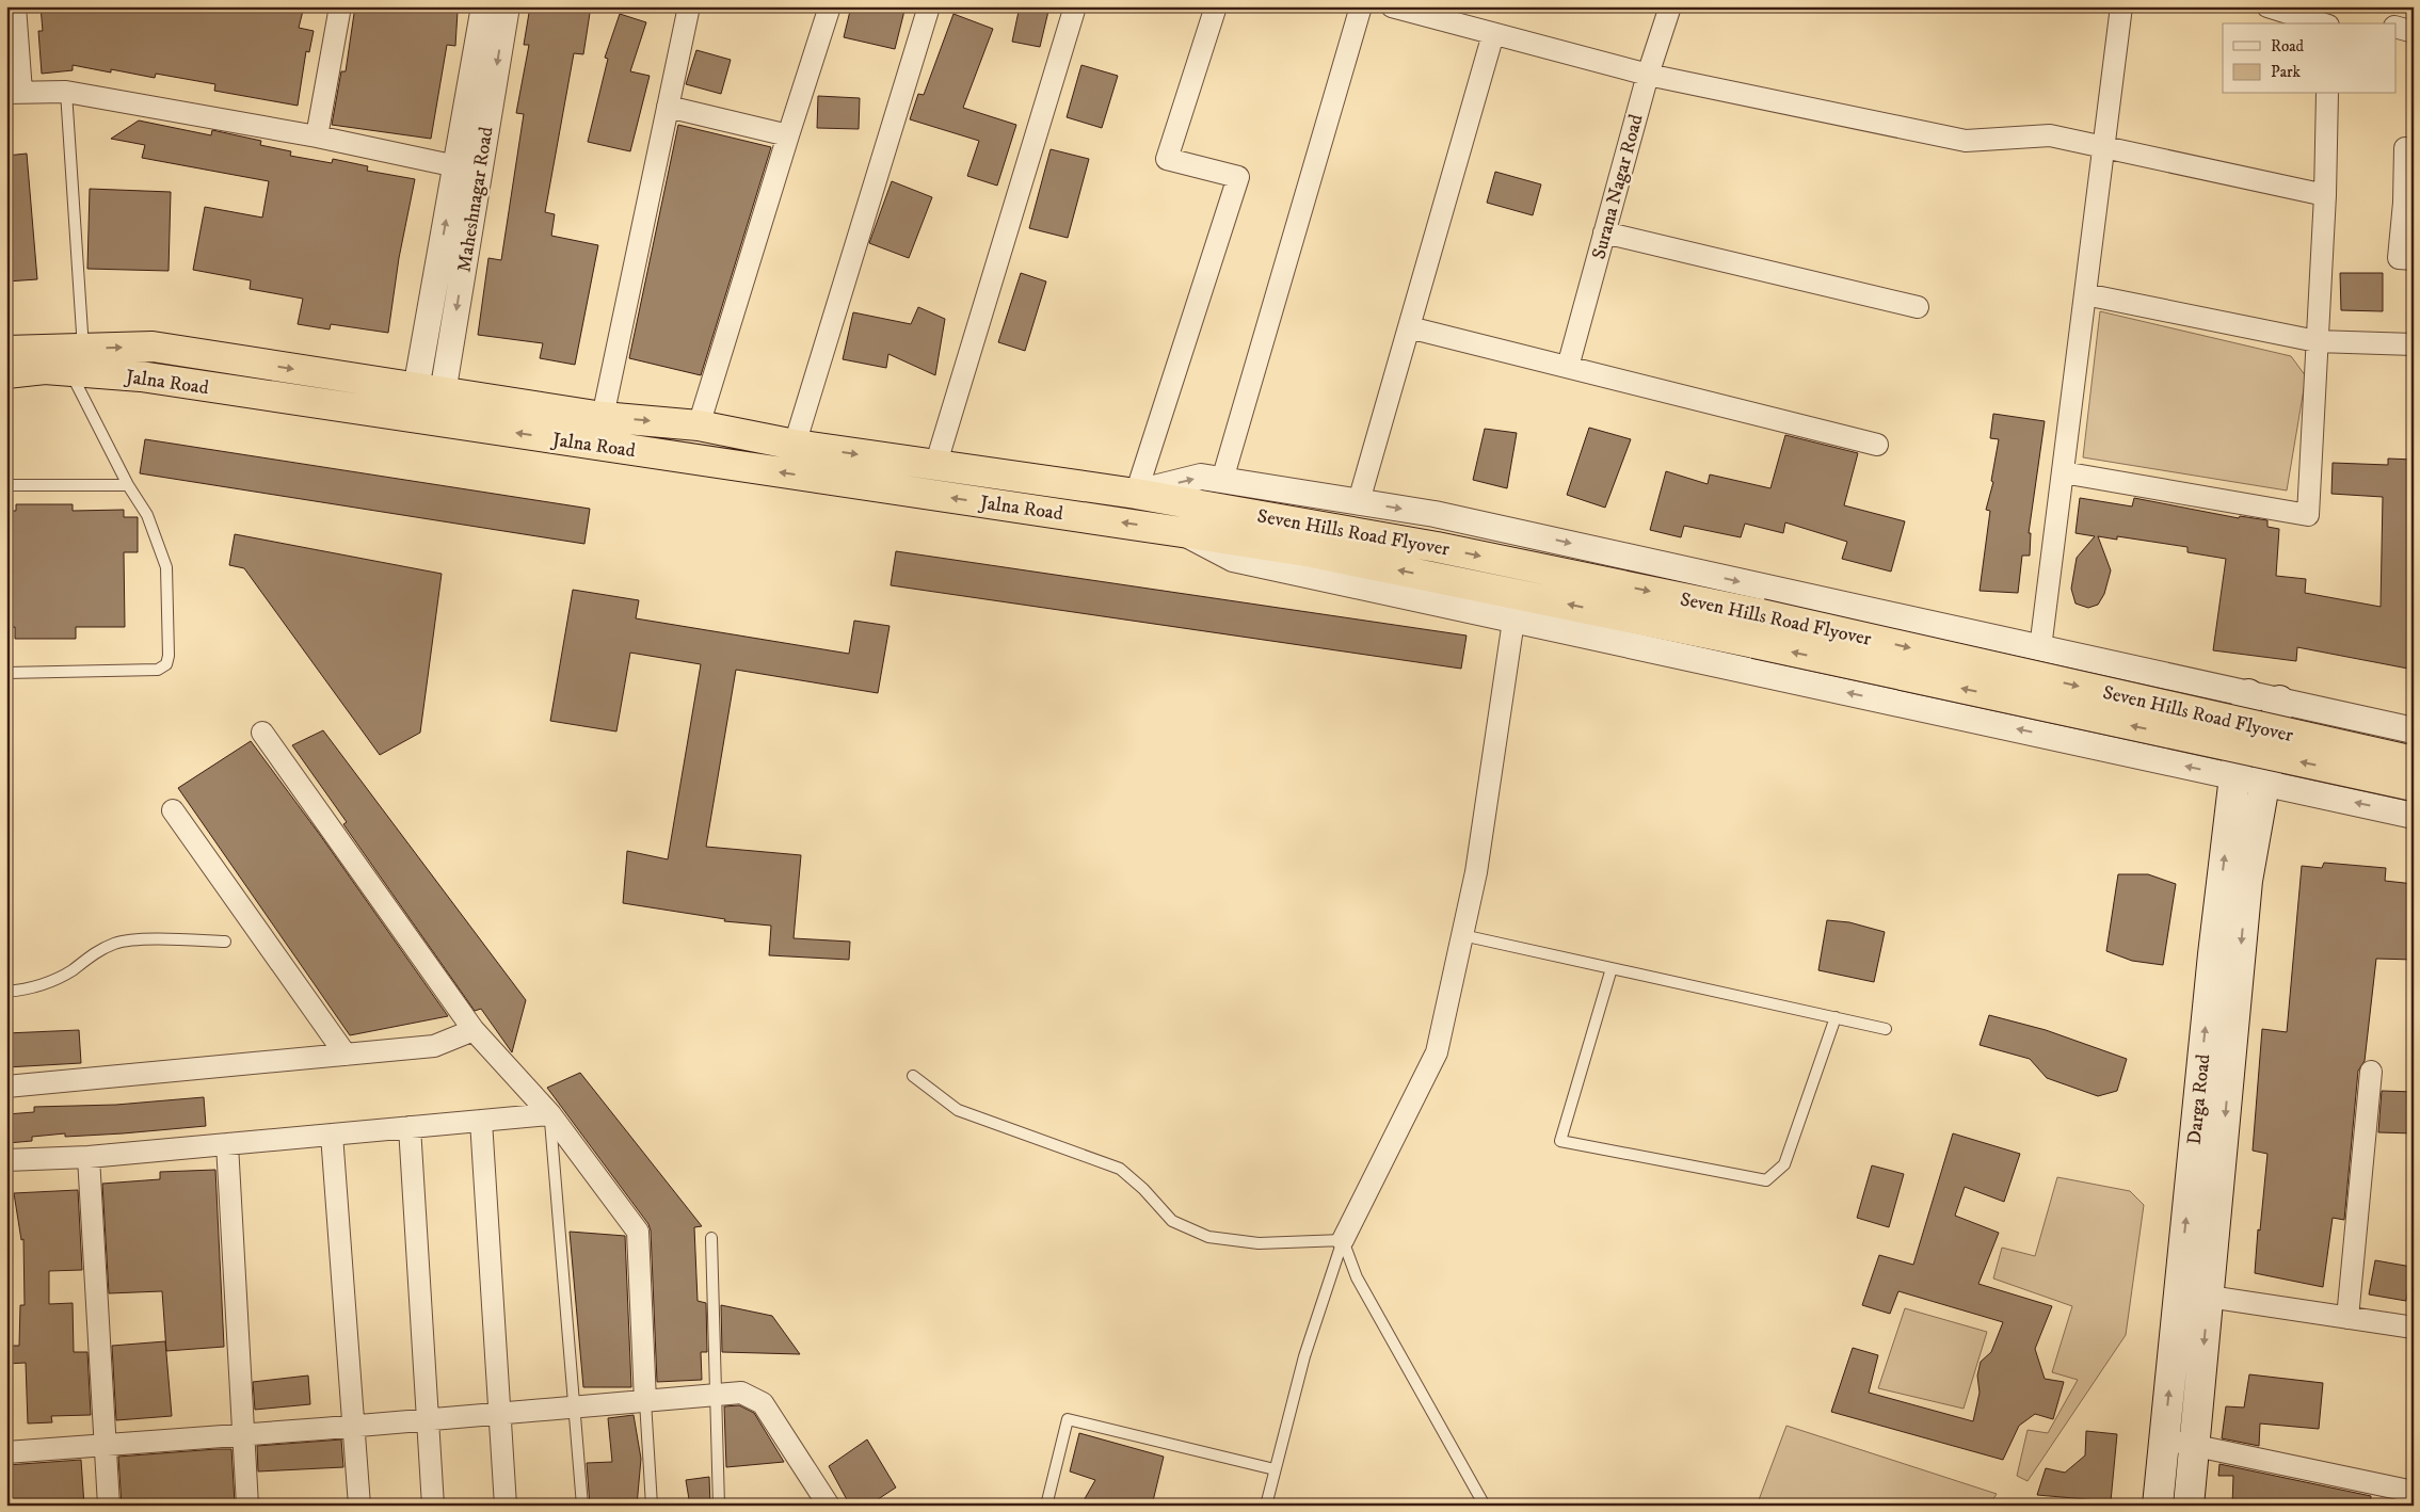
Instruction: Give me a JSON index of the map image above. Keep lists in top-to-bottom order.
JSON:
{
  "streets": {
    "highway": ["Jalna Road", "Seven Hills Road Flyover"],
    "main road": ["Darga Road"],
    "street": ["Surana Nagar Road", "Maheshnagar Road"]
  },
  "crossings": [
    ["Maheshnagar Road", "Jalna Road"],
    ["Jalna Road", "Seven Hills Road Flyover"]
  ],
  "legend": ["Road", "Park"]
}
